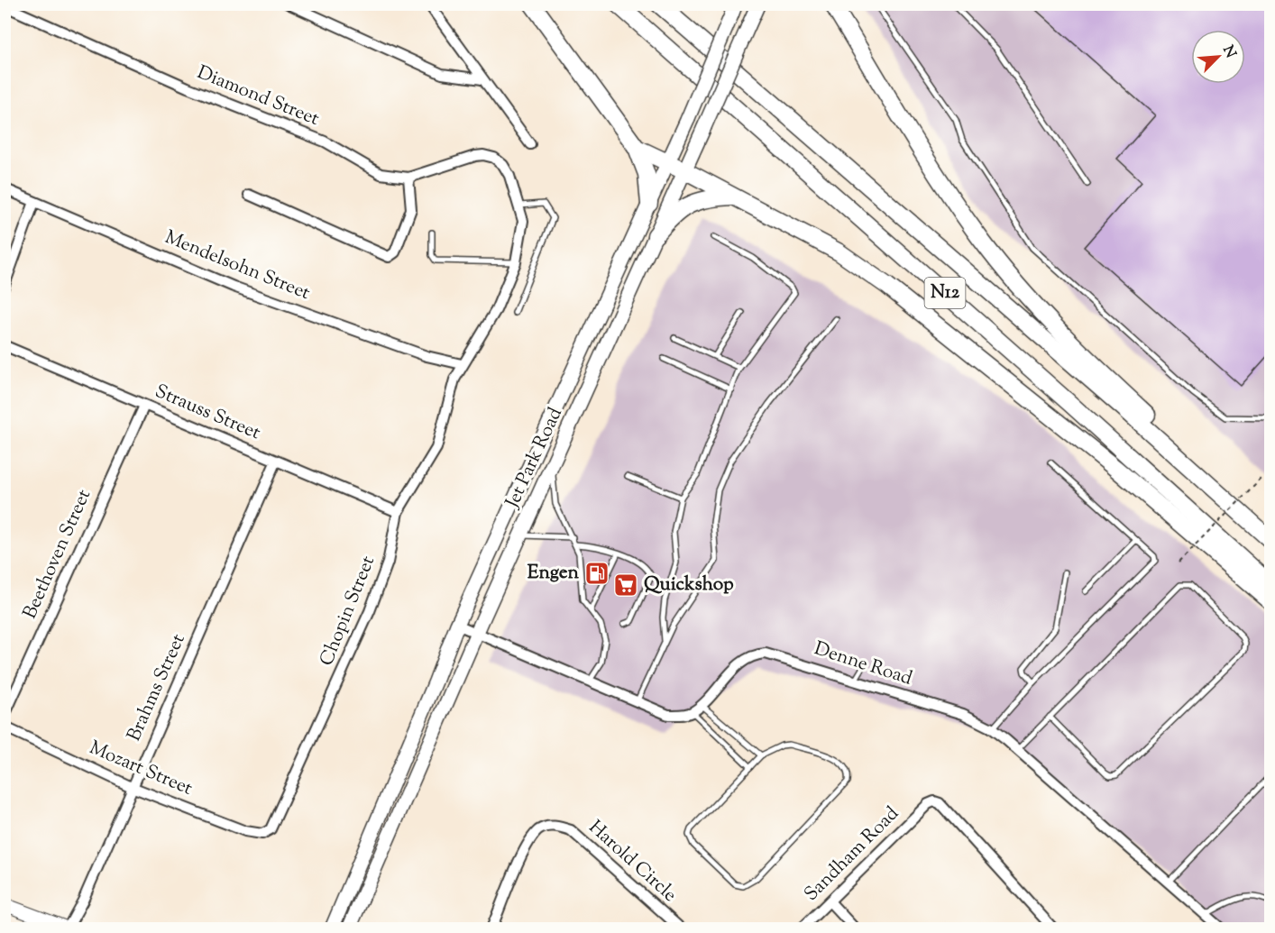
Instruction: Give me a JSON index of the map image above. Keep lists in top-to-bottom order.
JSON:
{
  "streets": {
    "highway": ["N12"],
    "main road": ["Jet Park Road"],
    "street": [
      "Diamond Street",
      "Mendelsohn Street",
      "Strauss Street",
      "Beethoven Street",
      "Chopin Street",
      "Denne Road",
      "Brahms Street",
      "Mozart Street",
      "Sandham Road",
      "Harold Circle"
    ]
  },
  "crossings": [
    ["Diamond Street", "Chopin Street"],
    ["Mendelsohn Street", "Chopin Street"],
    ["Strauss Street", "Beethoven Street"],
    ["Strauss Street", "Chopin Street"],
    ["Strauss Street", "Brahms Street"],
    ["Chopin Street", "Mozart Street"],
    ["Brahms Street", "Mozart Street"]
  ],
  "places": {
    "fuel station": ["Engen"],
    "supermarket": ["Quickshop"]
  },
  "north": "top right"
}
